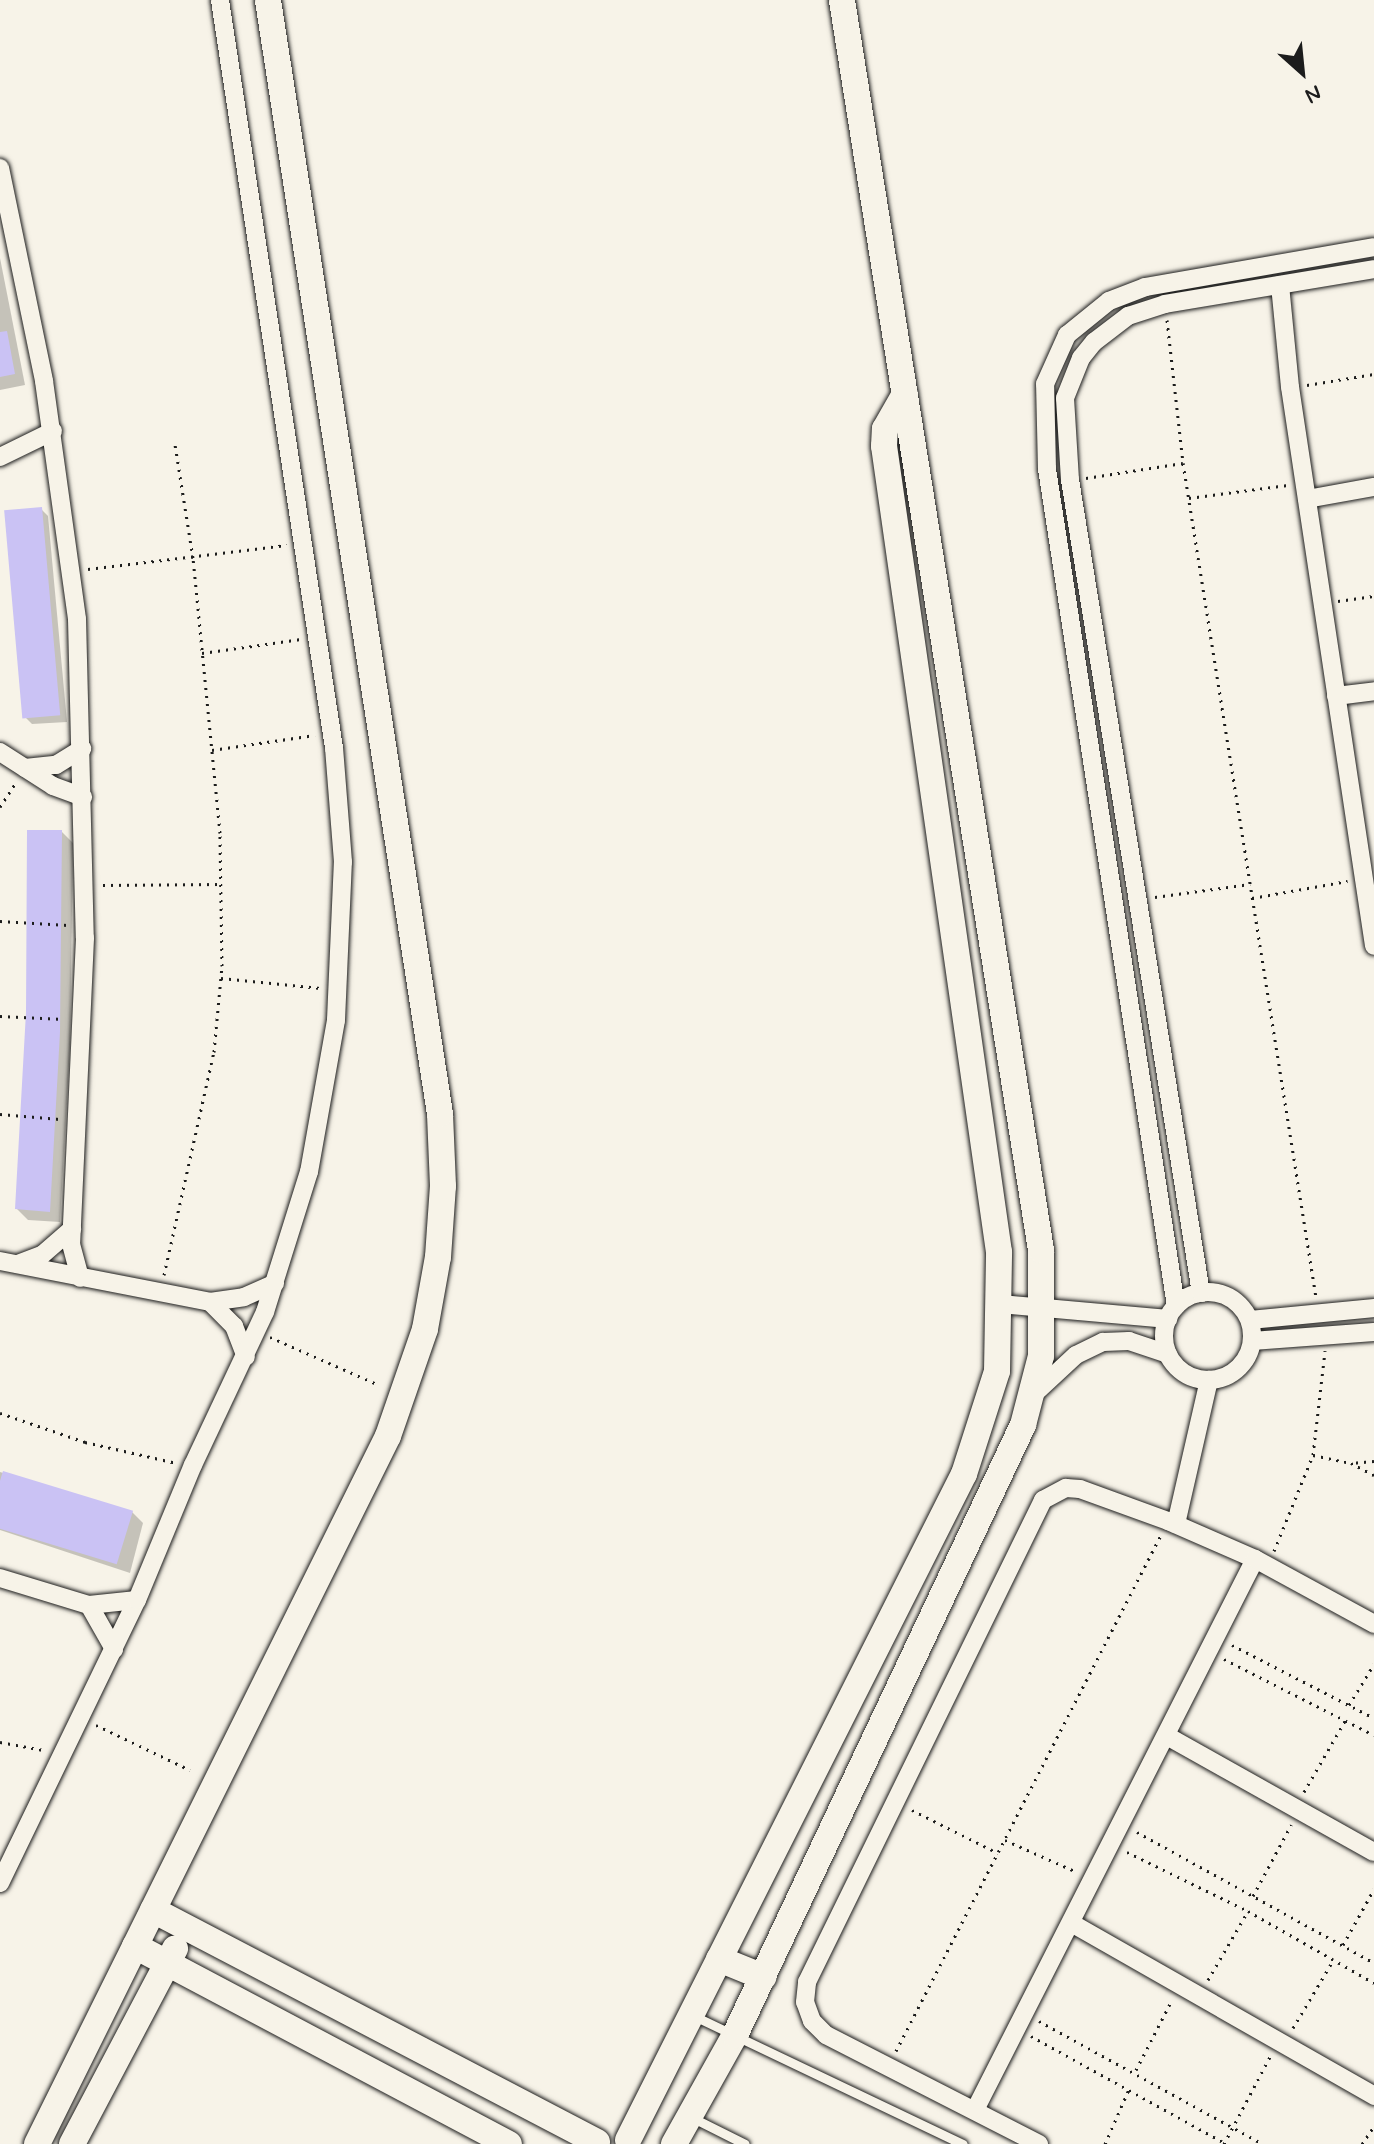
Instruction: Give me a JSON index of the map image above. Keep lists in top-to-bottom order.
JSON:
{
  "north": "bottom right"
}
